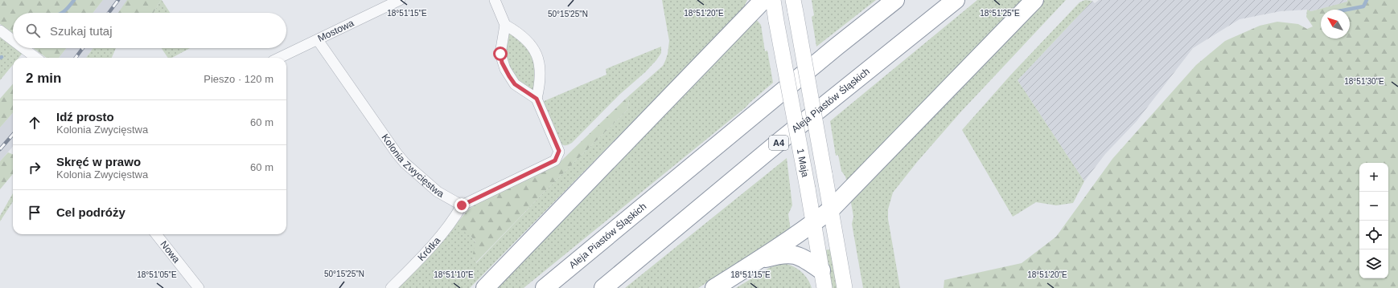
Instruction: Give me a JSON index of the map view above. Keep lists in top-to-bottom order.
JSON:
{
  "streets": {
    "highway": ["Aleja Piastów Śląskich", "A4"],
    "main road": ["1 Maja"],
    "street": [
      "Mostowa",
      "Kolonia Zwycięstwa",
      "Krótka",
      "Nowa"
    ]
  },
  "crossings": [
    ["Mostowa", "Kolonia Zwycięstwa"],
    ["Kolonia Zwycięstwa", "Krótka"]
  ],
  "north": "top left",
  "page": {
    "search": "Szukaj tutaj",
    "heading": ["2 min", "Pieszo · 120 m"],
    "list": [
      ["Idź prosto", "Kolonia Zwycięstwa", "60 m"],
      ["Skręć w prawo", "Kolonia Zwycięstwa", "60 m"],
      "Cel podróży"
    ],
    "map_buttons": ["+", "−"]
  },
  "coordinates": [
    "18°51'15\"E",
    "18°51'20\"E",
    "18°51'25\"E",
    "50°15'25\"N",
    "18°51'30\"E",
    "18°51'05\"E",
    "18°51'10\"E"
  ]
}
